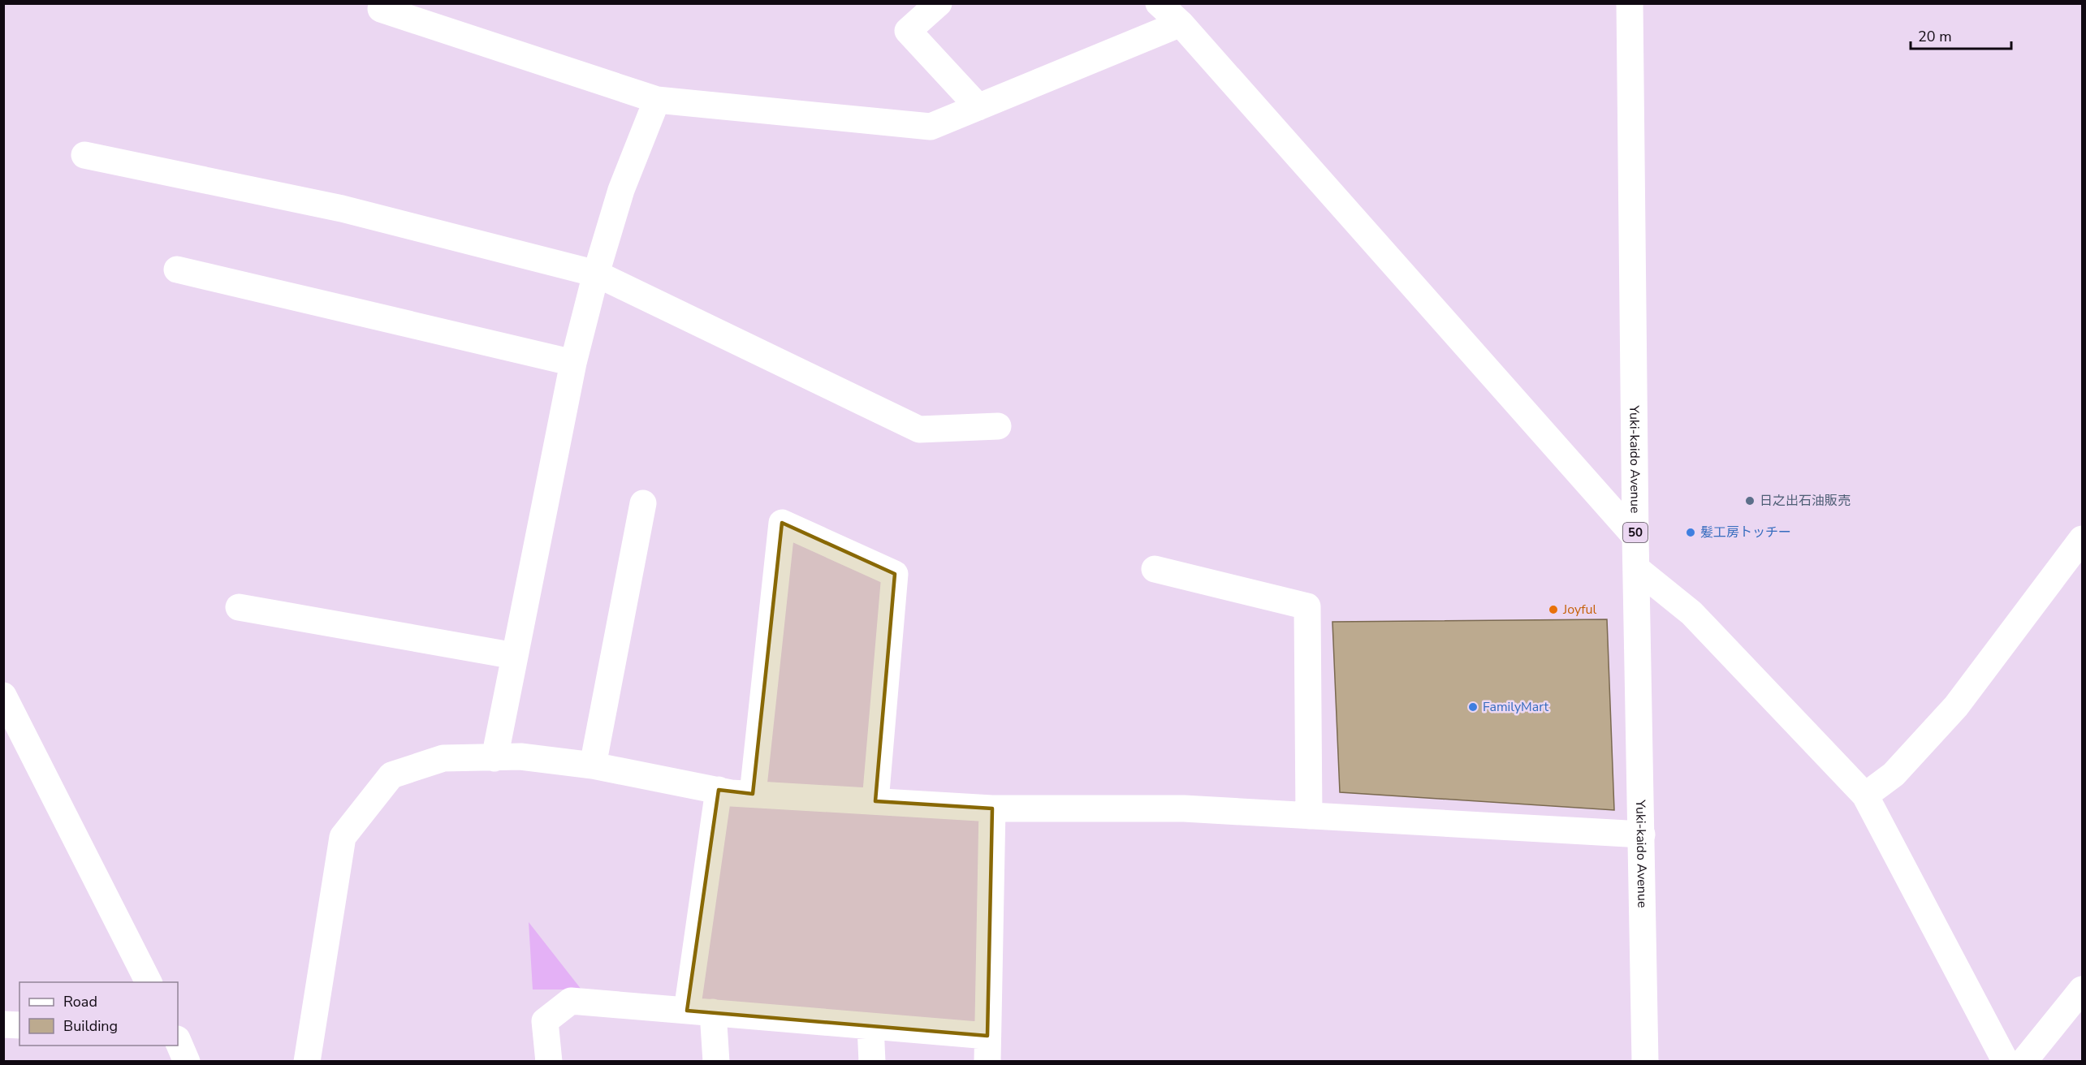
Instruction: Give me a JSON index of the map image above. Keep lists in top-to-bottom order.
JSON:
{
  "streets": {
    "main road": ["Yuki-kaido Avenue", "50"]
  },
  "places": [
    "日之出石油販売",
    "髪工房トッチー",
    "Joyful",
    "FamilyMart"
  ],
  "legend": ["Road", "Building"],
  "scale_bar": "20 m"
}
